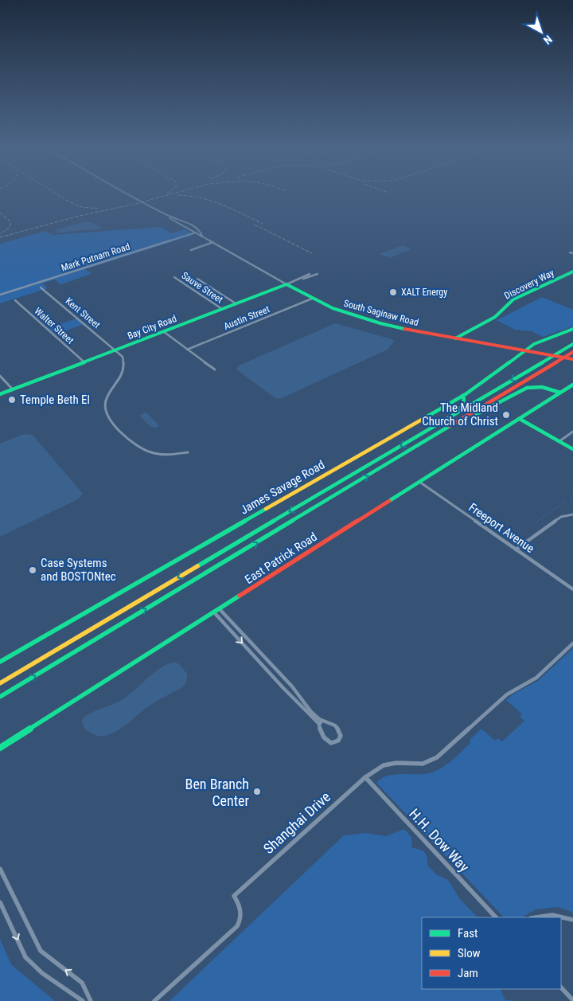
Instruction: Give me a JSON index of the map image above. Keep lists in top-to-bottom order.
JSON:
{
  "streets": {
    "main road": [
      "Discovery Way",
      "South Saginaw Road",
      "Bay City Road",
      "James Savage Road",
      "East Patrick Road"
    ],
    "street": [
      "Mark Putnam Road",
      "Sauve Street",
      "Kent Street",
      "Austin Street",
      "Walter Street",
      "Freeport Avenue",
      "Shanghai Drive",
      "H.H. Dow Way"
    ]
  },
  "crossings": [
    ["Mark Putnam Road", "South Saginaw Road"],
    ["Discovery Way", "South Saginaw Road"],
    ["Sauve Street", "Bay City Road"],
    ["Kent Street", "Bay City Road"],
    ["South Saginaw Road", "Austin Street"],
    ["South Saginaw Road", "Bay City Road"],
    ["South Saginaw Road", "James Savage Road"],
    ["Walter Street", "Bay City Road"],
    ["Freeport Avenue", "East Patrick Road"],
    ["Shanghai Drive", "H.H. Dow Way"]
  ],
  "places": [
    "XALT Energy",
    "Temple Beth El",
    "The Midland Church of Christ",
    "Case Systems and BOSTONtec",
    "Ben Branch Center"
  ],
  "legend": ["Fast", "Slow", "Jam"],
  "north": "bottom right"
}
